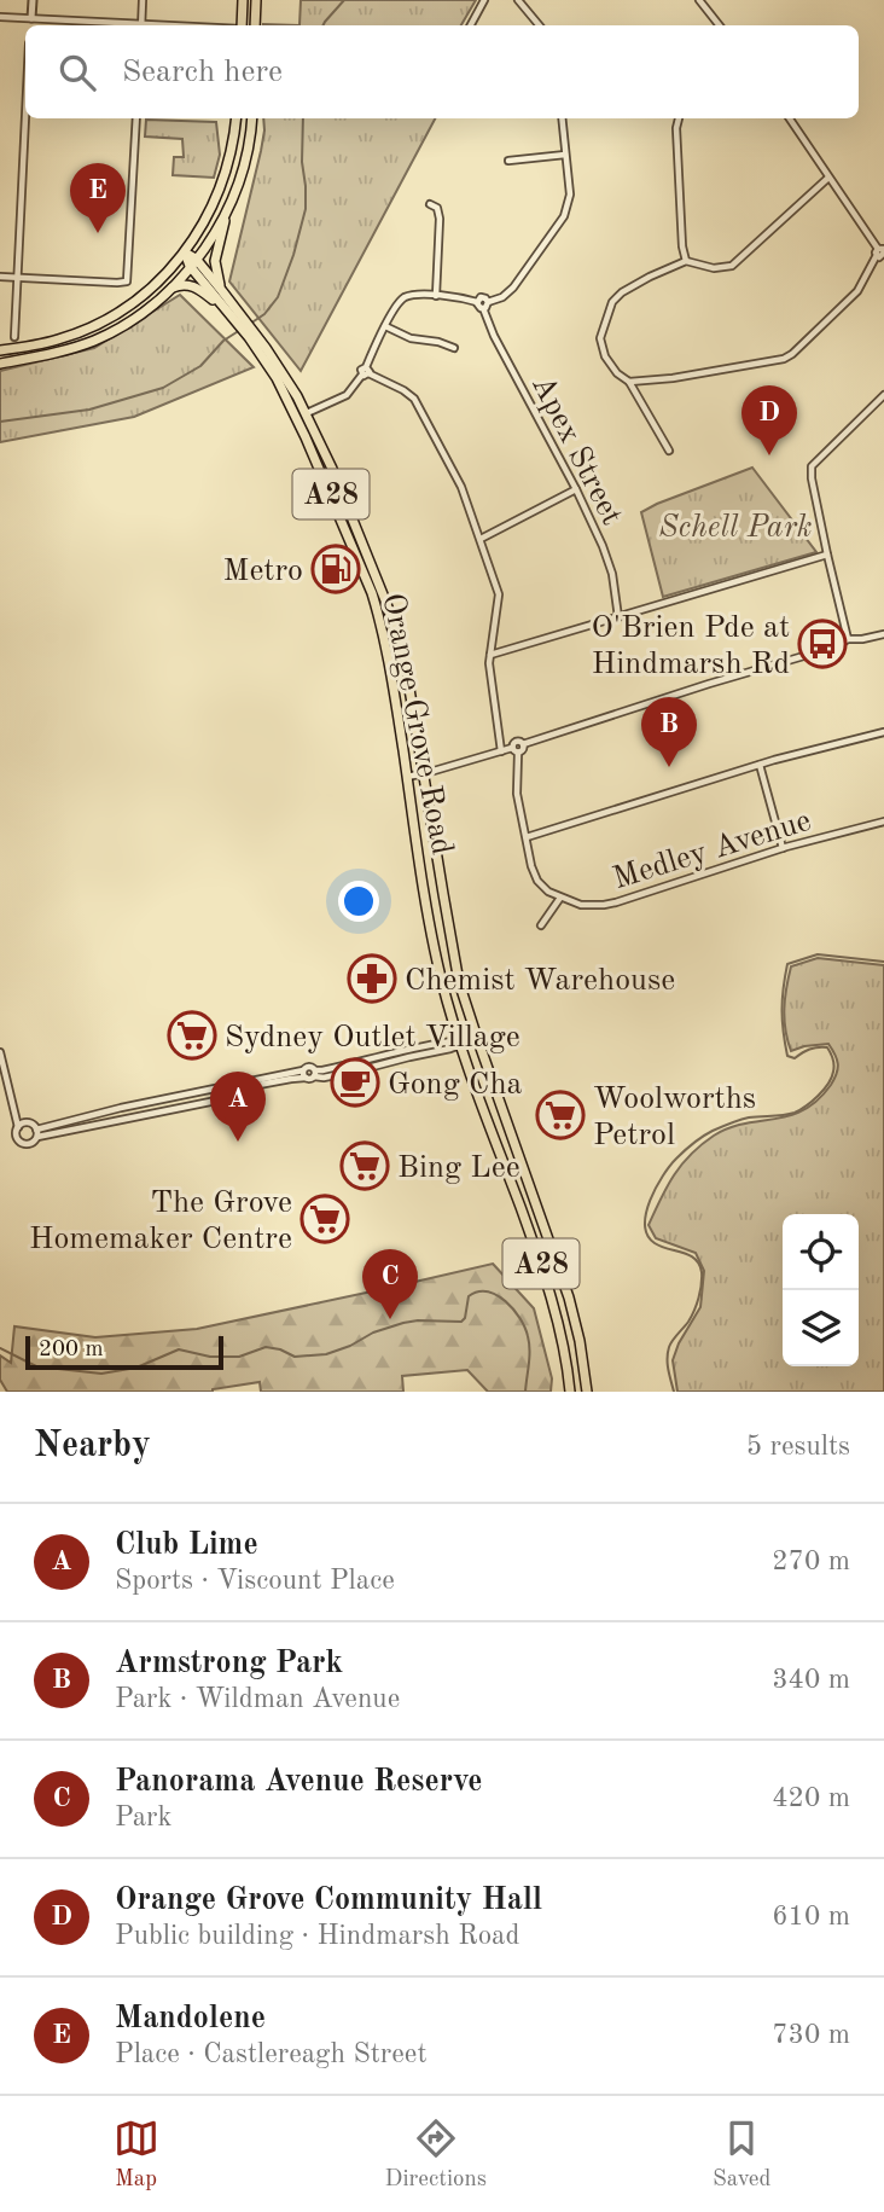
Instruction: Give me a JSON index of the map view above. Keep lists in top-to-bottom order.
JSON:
{
  "streets": {
    "highway": ["A28", "Orange Grove Road"],
    "street": ["Apex Street", "Medley Avenue"]
  },
  "parks": ["Schell Park"],
  "places": {
    "fuel station": ["Metro"],
    "bus stop": ["O'Brien Pde at Hindmarsh Rd"],
    "pharmacy": ["Chemist Warehouse"],
    "supermarket": [
      "Sydney Outlet Village",
      "Woolworths Petrol",
      "Bing Lee",
      "The Grove Homemaker Centre"
    ],
    "cafe": ["Gong Cha"]
  },
  "scale_bar": "200 m",
  "page": {
    "search": "Search here",
    "pins": [
      "E",
      "D",
      "B",
      "A",
      "C"
    ],
    "scale": "200 m",
    "heading": ["Nearby", "5 results"],
    "list": [
      {
        "mark": "A",
        "name": "Club Lime",
        "note": "Sports · Viscount Place",
        "value": "270 m"
      },
      {
        "mark": "B",
        "name": "Armstrong Park",
        "note": "Park · Wildman Avenue",
        "value": "340 m"
      },
      {
        "mark": "C",
        "name": "Panorama Avenue Reserve",
        "note": "Park",
        "value": "420 m"
      },
      {
        "mark": "D",
        "name": "Orange Grove Community Hall",
        "note": "Public building · Hindmarsh Road",
        "value": "610 m"
      },
      {
        "mark": "E",
        "name": "Mandolene",
        "note": "Place · Castlereagh Street",
        "value": "730 m"
      }
    ],
    "nav": ["Map", "Directions", "Saved"]
  }
}
